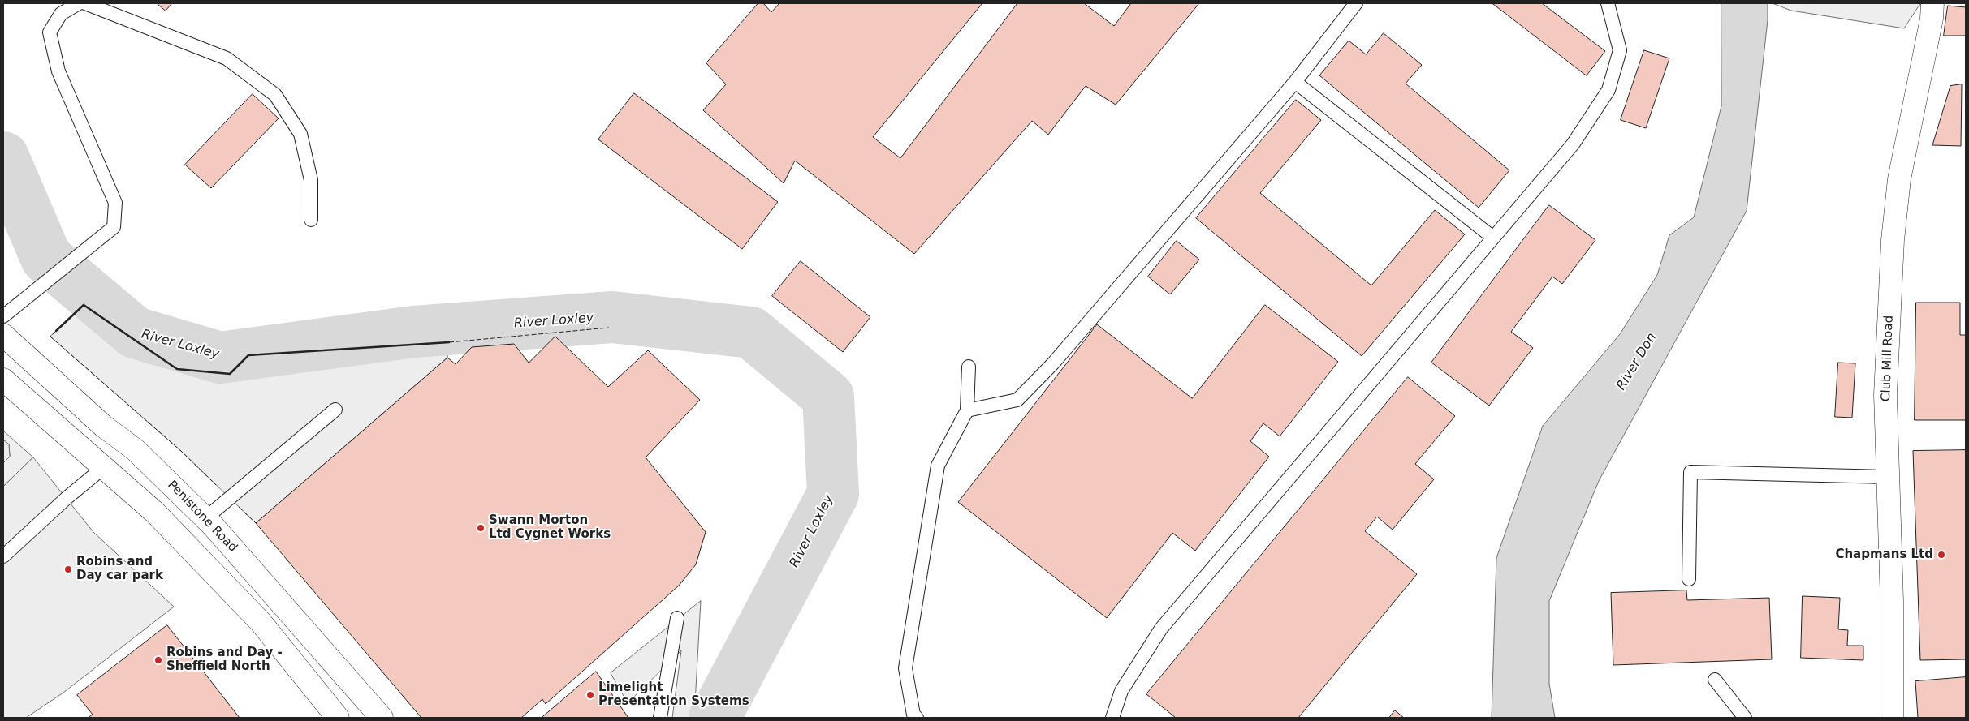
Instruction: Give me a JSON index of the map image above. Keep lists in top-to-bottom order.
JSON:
{
  "streets": {
    "main road": ["Club Mill Road", "Penistone Road"]
  },
  "water": ["River Loxley", "River Don"],
  "places": [
    "Swann Morton Ltd Cygnet Works",
    "Chapmans Ltd",
    "Robins and Day car park",
    "Robins and Day - Sheffield North",
    "Limelight Presentation Systems"
  ]
}
